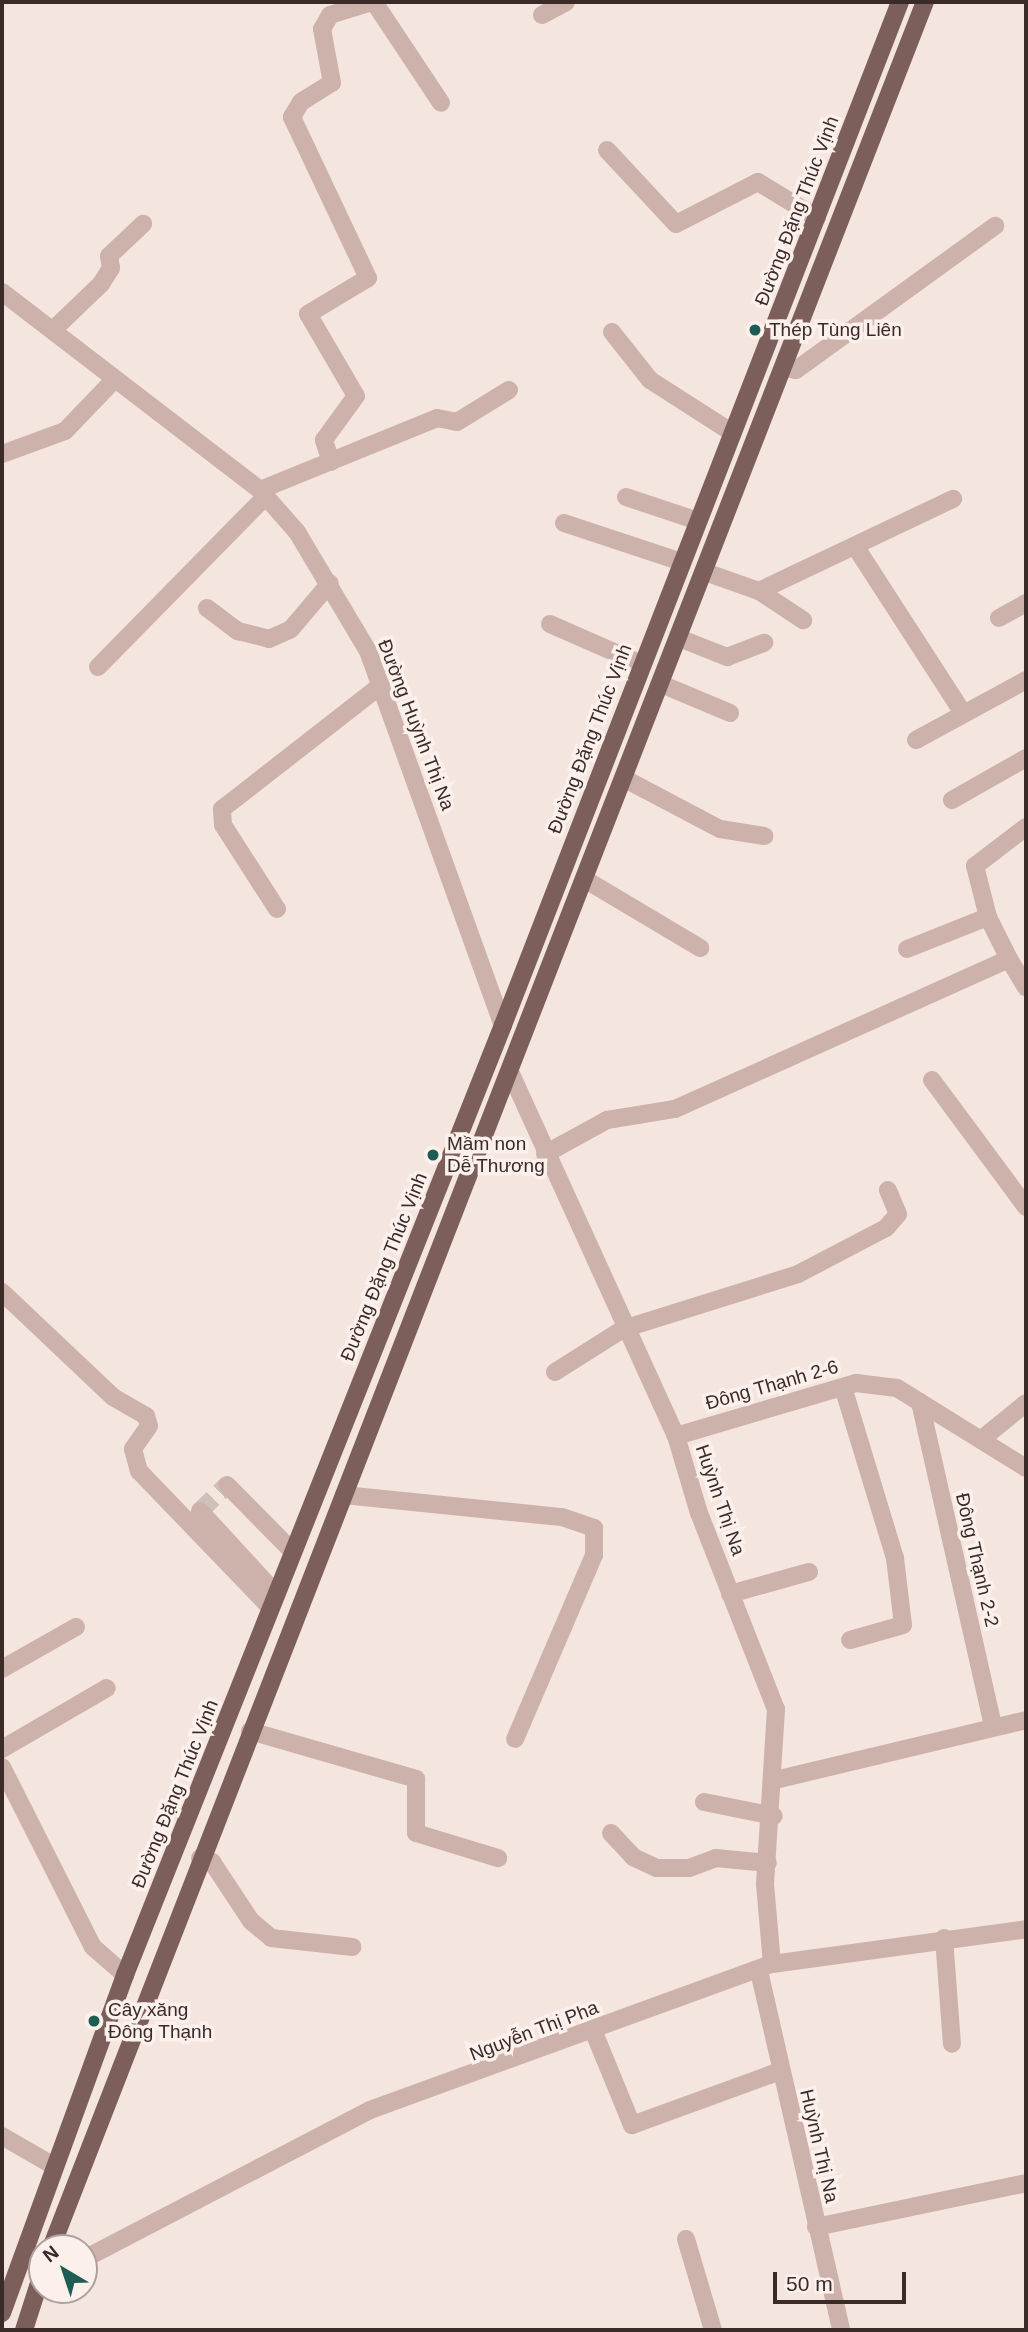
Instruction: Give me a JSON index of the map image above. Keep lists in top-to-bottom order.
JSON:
{
  "streets": {
    "main road": ["Đường Đặng Thúc Vịnh"],
    "street": [
      "Đường Huỳnh Thị Na",
      "Đông Thạnh 2-6",
      "Huỳnh Thị Na",
      "Đông Thạnh 2-2",
      "Nguyễn Thị Pha"
    ]
  },
  "crossings": [
    ["Đường Đặng Thúc Vịnh", "Đường Huỳnh Thị Na"],
    ["Đông Thạnh 2-6", "Huỳnh Thị Na"],
    ["Đông Thạnh 2-6", "Đông Thạnh 2-2"],
    ["Huỳnh Thị Na", "Nguyễn Thị Pha"]
  ],
  "places": ["Thép Tùng Liên", "Mầm non Dễ Thương", "Cây xăng Đông Thạnh"],
  "scale_bar": "50 m",
  "north": "top left"
}
